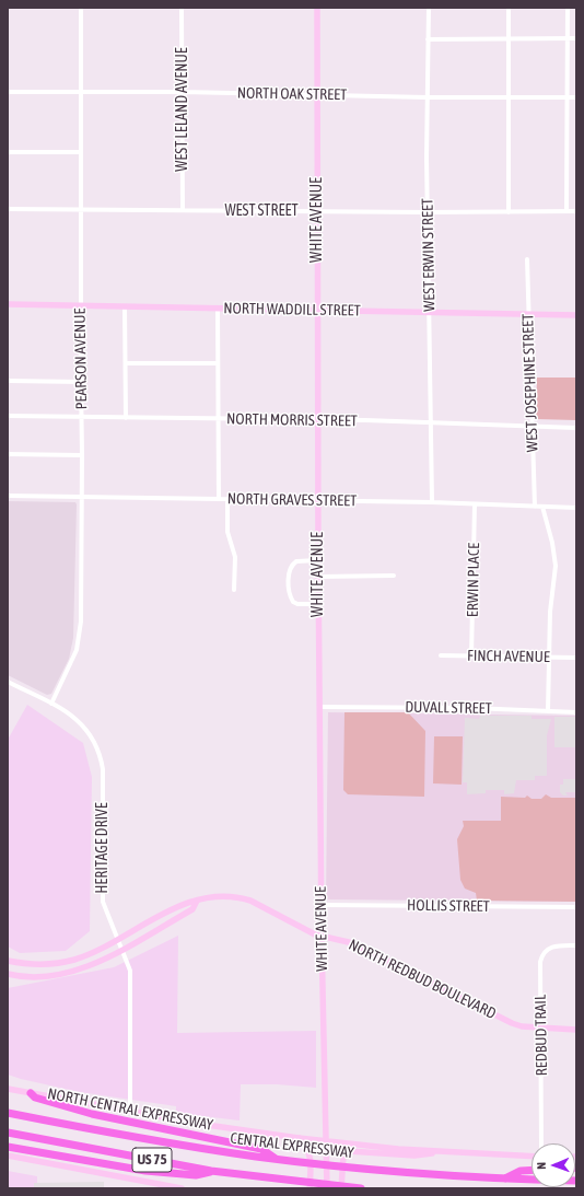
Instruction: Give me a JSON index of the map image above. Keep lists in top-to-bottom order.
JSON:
{
  "streets": {
    "highway": ["CENTRAL EXPRESSWAY", "US 75"],
    "street": [
      "NORTH OAK STREET",
      "WEST LELAND AVENUE",
      "WEST STREET",
      "WHITE AVENUE",
      "WEST ERWIN STREET",
      "NORTH WADDILL STREET",
      "PEARSON AVENUE",
      "WEST JOSEPHINE STREET",
      "NORTH MORRIS STREET",
      "NORTH GRAVES STREET",
      "ERWIN PLACE",
      "FINCH AVENUE",
      "DUVALL STREET",
      "HERITAGE DRIVE",
      "HOLLIS STREET",
      "NORTH REDBUD BOULEVARD",
      "REDBUD TRAIL",
      "NORTH CENTRAL EXPRESSWAY"
    ]
  },
  "crossings": [
    ["NORTH OAK STREET", "WEST LELAND AVENUE"],
    ["NORTH OAK STREET", "WHITE AVENUE"],
    ["NORTH OAK STREET", "WEST ERWIN STREET"],
    ["NORTH OAK STREET", "PEARSON AVENUE"],
    ["WEST LELAND AVENUE", "WEST STREET"],
    ["WEST STREET", "WHITE AVENUE"],
    ["WEST STREET", "WEST ERWIN STREET"],
    ["WEST STREET", "PEARSON AVENUE"],
    ["WHITE AVENUE", "NORTH WADDILL STREET"],
    ["WHITE AVENUE", "NORTH MORRIS STREET"],
    ["WHITE AVENUE", "NORTH GRAVES STREET"],
    ["WHITE AVENUE", "DUVALL STREET"],
    ["WHITE AVENUE", "HOLLIS STREET"],
    ["WHITE AVENUE", "NORTH REDBUD BOULEVARD"],
    ["WHITE AVENUE", "NORTH CENTRAL EXPRESSWAY"],
    ["WEST ERWIN STREET", "NORTH WADDILL STREET"],
    ["WEST ERWIN STREET", "NORTH MORRIS STREET"],
    ["WEST ERWIN STREET", "NORTH GRAVES STREET"],
    ["NORTH WADDILL STREET", "PEARSON AVENUE"],
    ["NORTH WADDILL STREET", "WEST JOSEPHINE STREET"],
    ["PEARSON AVENUE", "NORTH MORRIS STREET"],
    ["PEARSON AVENUE", "NORTH GRAVES STREET"],
    ["PEARSON AVENUE", "HERITAGE DRIVE"],
    ["WEST JOSEPHINE STREET", "NORTH MORRIS STREET"],
    ["WEST JOSEPHINE STREET", "NORTH GRAVES STREET"],
    ["NORTH GRAVES STREET", "ERWIN PLACE"],
    ["ERWIN PLACE", "FINCH AVENUE"],
    ["HERITAGE DRIVE", "NORTH REDBUD BOULEVARD"],
    ["HERITAGE DRIVE", "NORTH CENTRAL EXPRESSWAY"],
    ["NORTH REDBUD BOULEVARD", "REDBUD TRAIL"]
  ],
  "north": "left"
}
